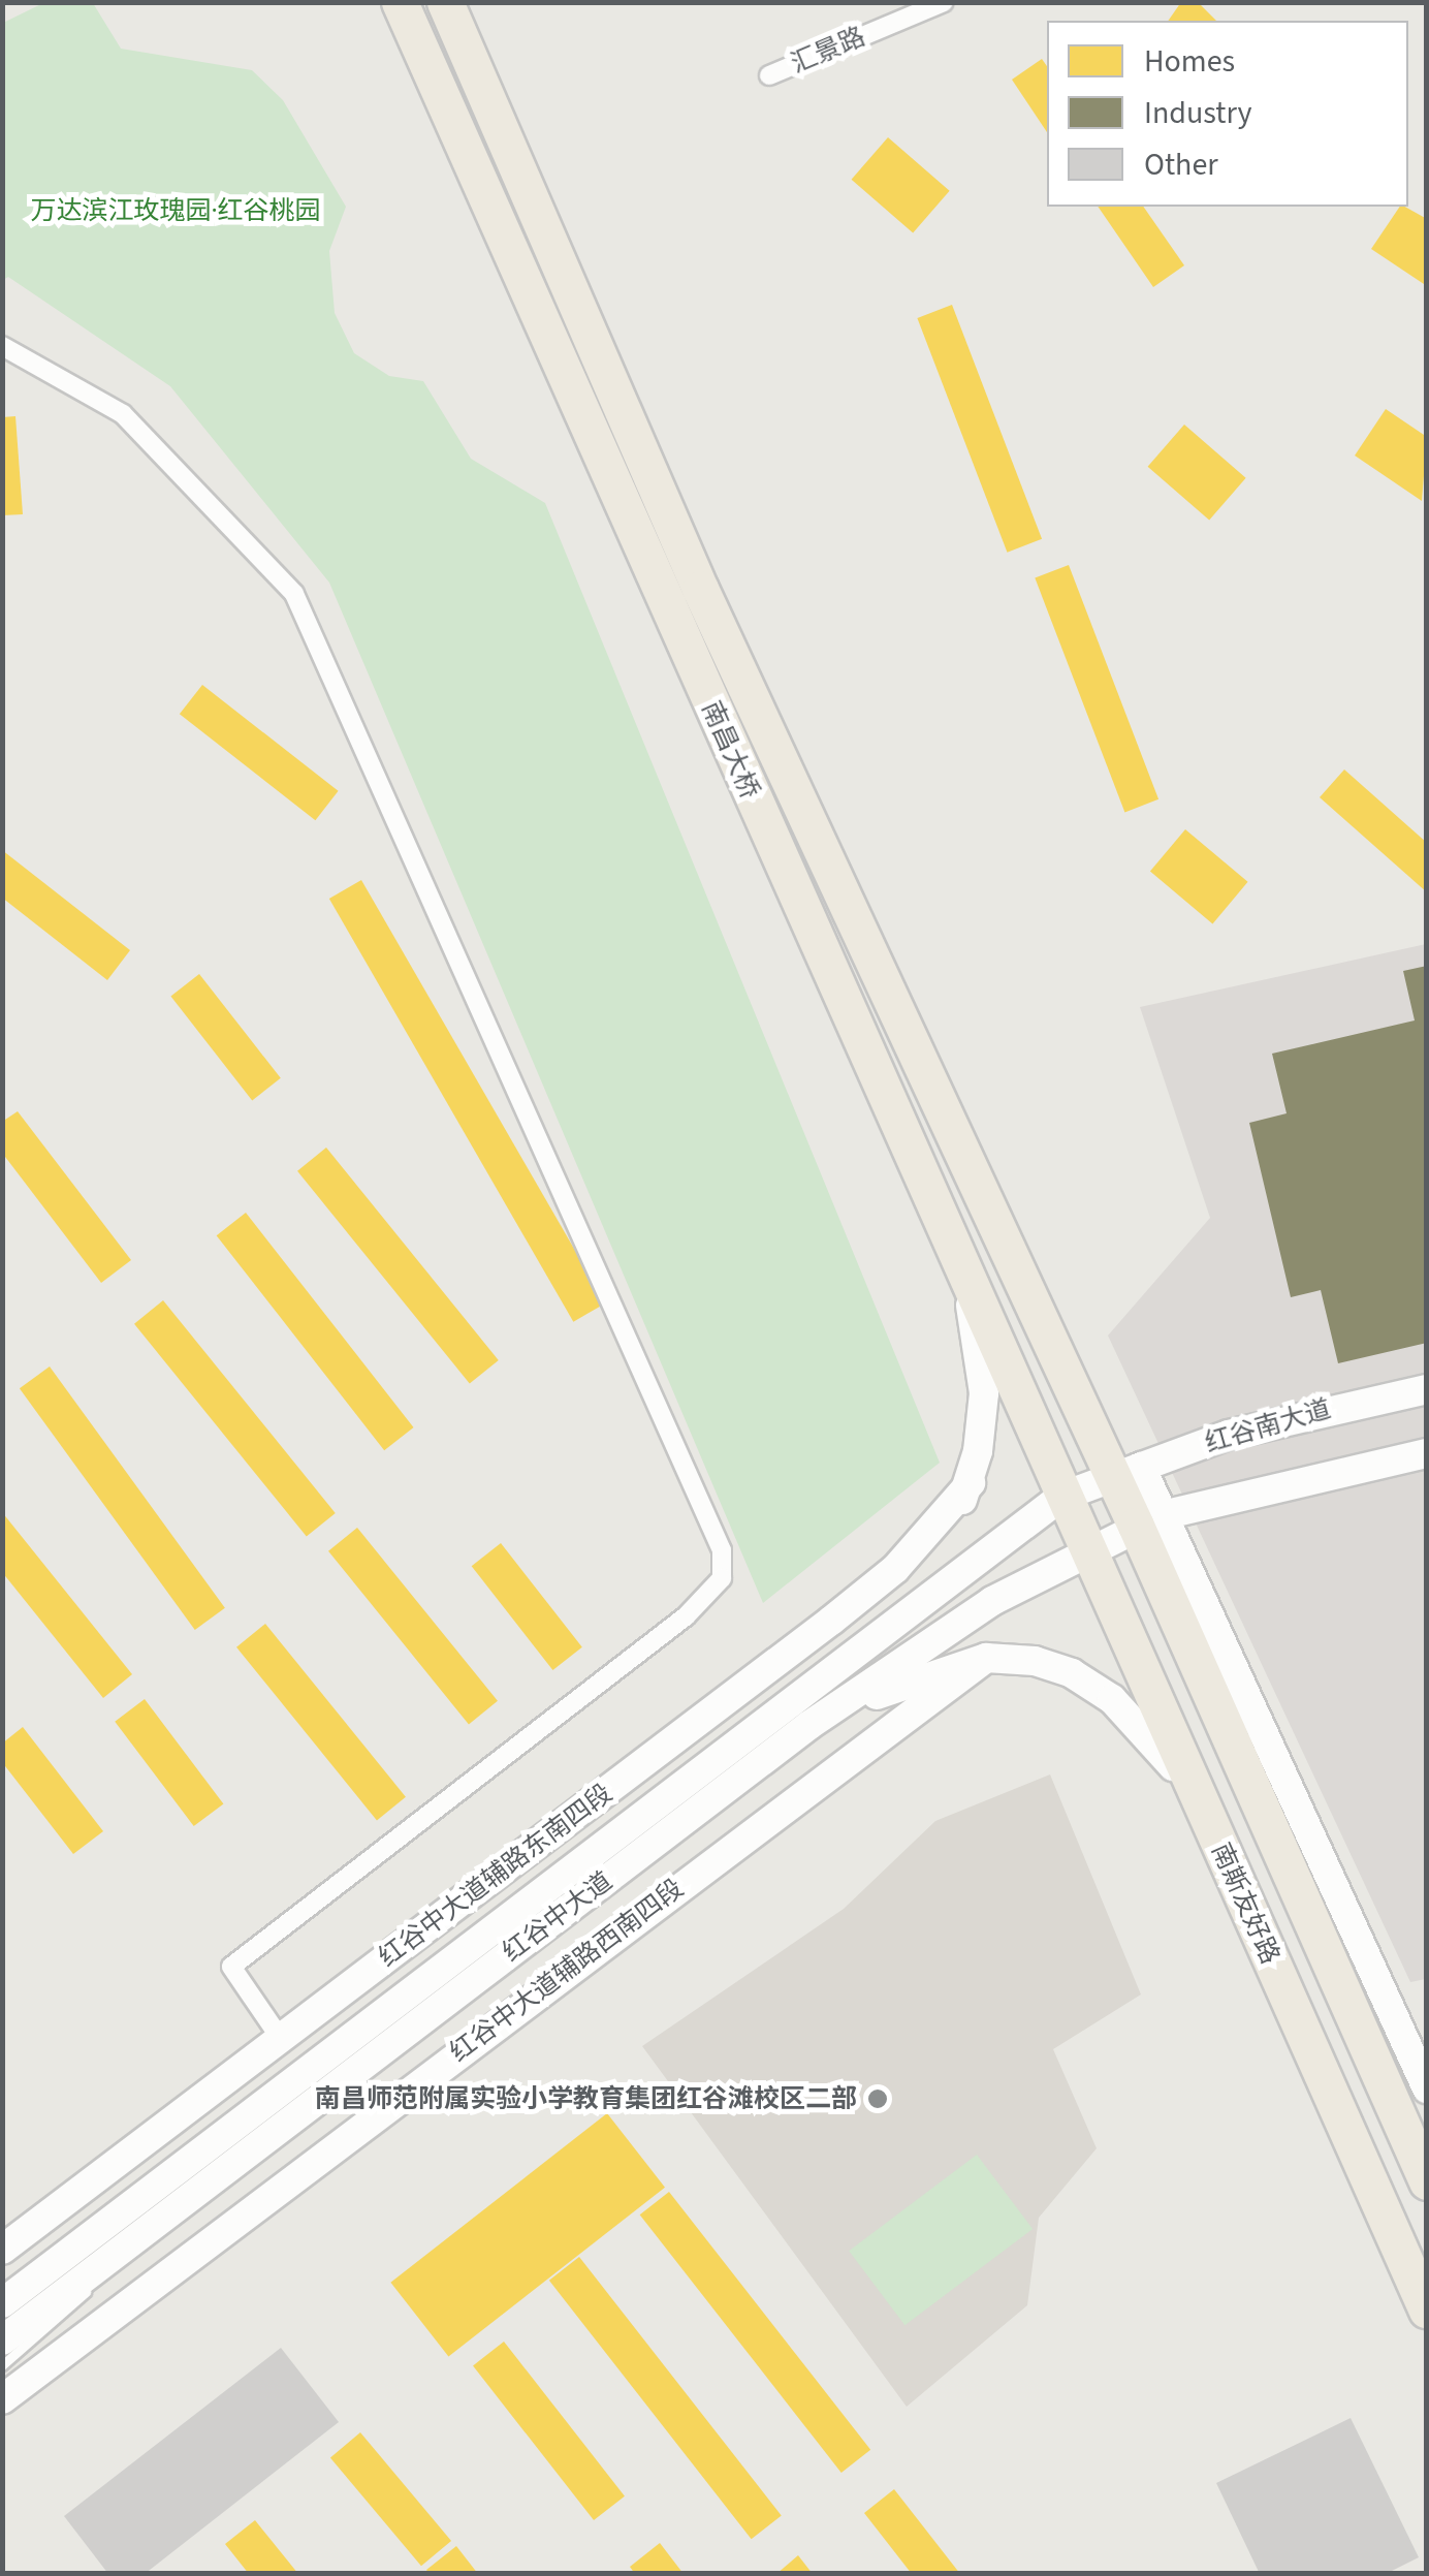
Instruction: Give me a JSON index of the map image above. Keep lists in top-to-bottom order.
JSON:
{
  "streets": {
    "highway": ["南昌大桥", "南斯友好路"],
    "main road": [
      "红谷南大道",
      "红谷中大道辅路东南四段",
      "红谷中大道",
      "红谷中大道辅路西南四段"
    ],
    "street": ["汇景路"]
  },
  "crossings": [
    ["南昌大桥", "红谷南大道"],
    ["南昌大桥", "南斯友好路"],
    ["南昌大桥", "红谷中大道"],
    ["红谷南大道", "南斯友好路"],
    ["红谷南大道", "红谷中大道"],
    ["南斯友好路", "红谷中大道"]
  ],
  "parks": ["万达滨江玫瑰园·红谷桃园"],
  "places": ["南昌师范附属实验小学教育集团红谷滩校区二部"],
  "legend": ["Homes", "Industry", "Other"]
}
